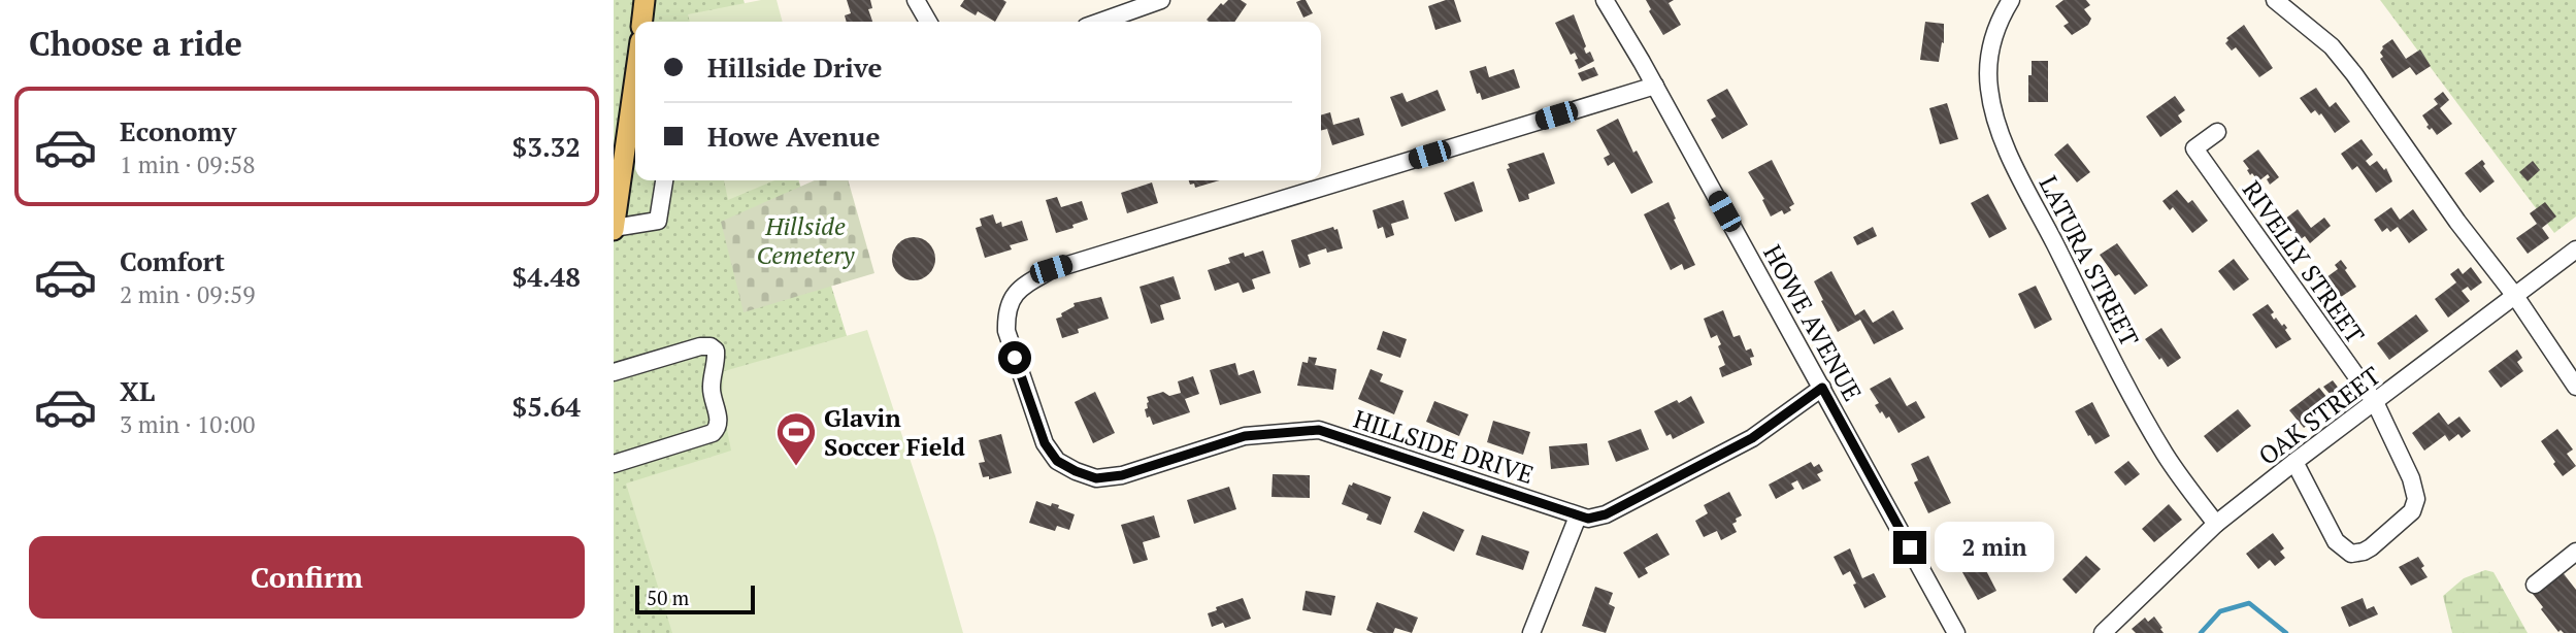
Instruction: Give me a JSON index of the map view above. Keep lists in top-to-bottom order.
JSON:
{
  "streets": {
    "street": [
      "LATURA STREET",
      "RIVELLY STREET",
      "HOWE AVENUE",
      "OAK STREET",
      "HILLSIDE DRIVE"
    ]
  },
  "crossings": [
    ["LATURA STREET", "OAK STREET"],
    ["RIVELLY STREET", "OAK STREET"],
    ["HOWE AVENUE", "HILLSIDE DRIVE"]
  ],
  "parks": ["Hillside Cemetery"],
  "places": {
    "sports": ["Glavin Soccer Field"]
  },
  "scale_bar": "50 m",
  "page": {
    "heading": "Choose a ride",
    "banner": ["Hillside Drive", "Howe Avenue"],
    "list": [
      {
        "name": "Economy",
        "note": "1 min · 09:58",
        "value": "$3.32"
      },
      {
        "name": "Comfort",
        "note": "2 min · 09:59",
        "value": "$4.48"
      },
      {
        "name": "XL",
        "note": "3 min · 10:00",
        "value": "$5.64"
      }
    ],
    "buttons": "Confirm",
    "bubble": "2 min",
    "scale": "50 m"
  }
}
